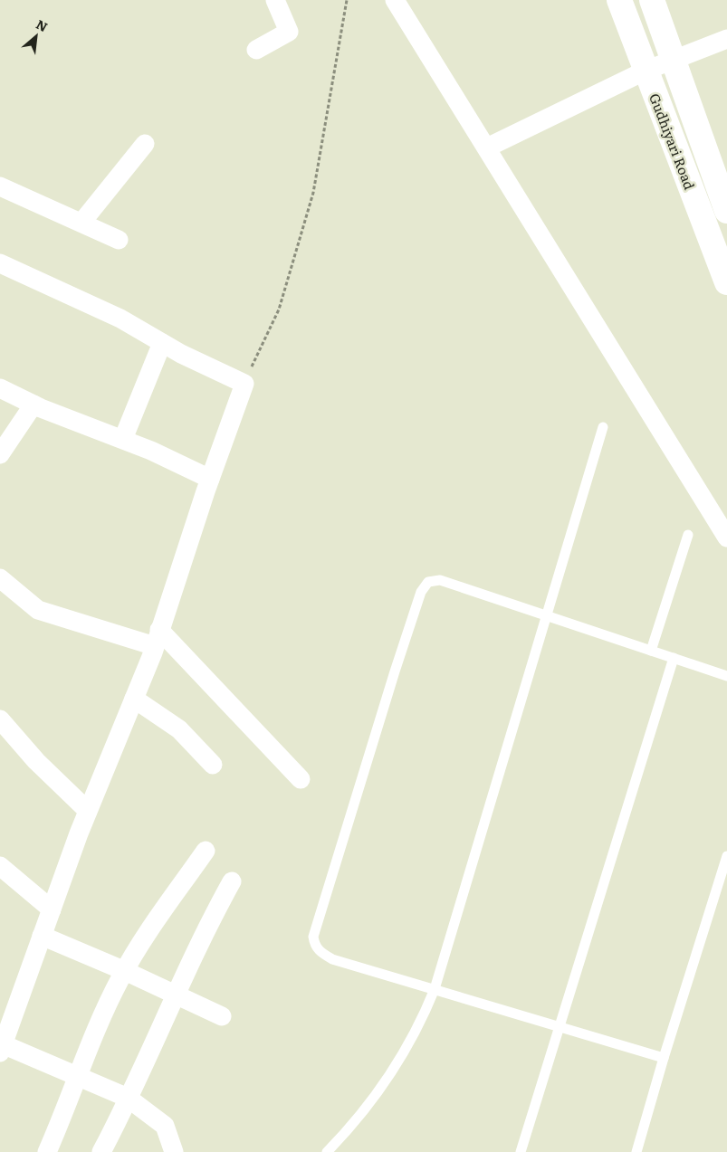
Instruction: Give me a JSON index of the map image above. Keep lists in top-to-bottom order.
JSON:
{
  "streets": {
    "street": ["Gudhiyari Road"]
  },
  "north": "top right"
}
